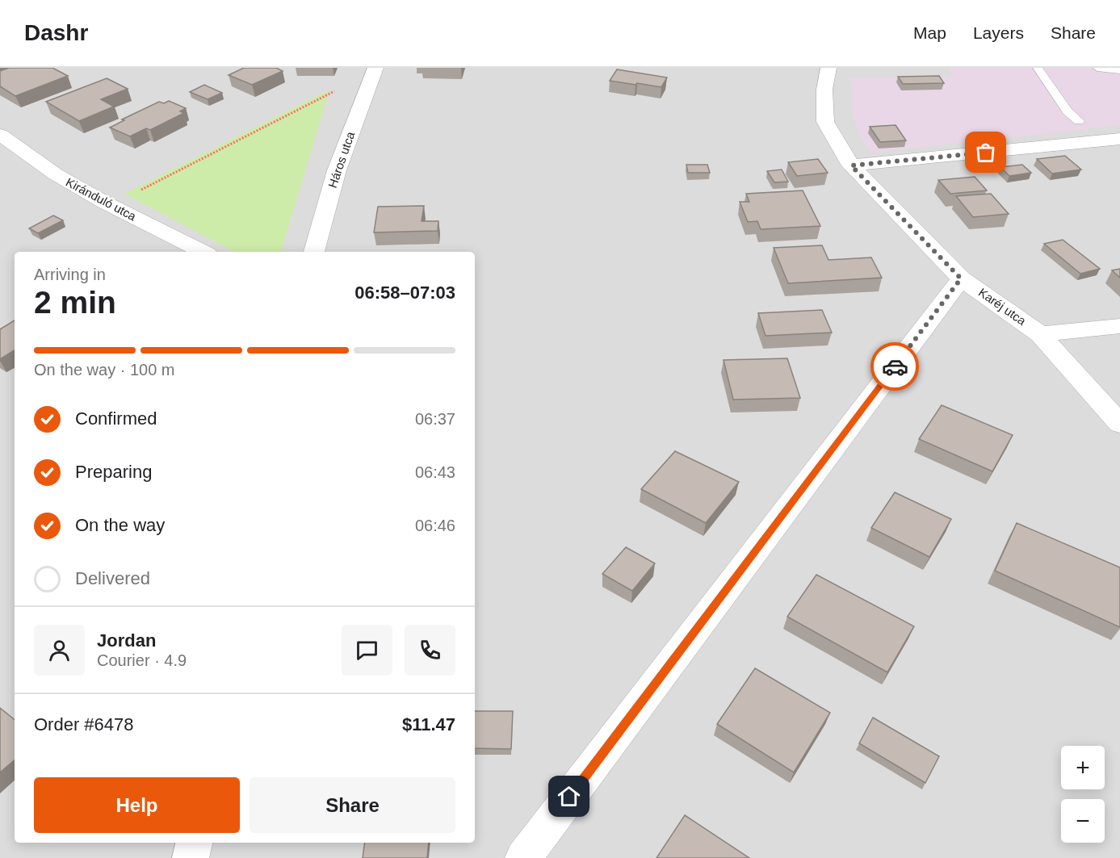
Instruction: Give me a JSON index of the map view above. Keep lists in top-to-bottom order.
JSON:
{
  "streets": {
    "street": ["Háros utca", "Kiránduló utca", "Karéj utca"]
  },
  "page": {
    "header": "Dashr",
    "nav": ["Map", "Layers", "Share"],
    "heading": ["2 min", "Arriving in", "06:58–07:03"],
    "panel": [
      "Jordan",
      "Courier · 4.9",
      "Order #6478",
      "$11.47"
    ],
    "bar": "On the way · 100 m",
    "list": [
      ["Confirmed", "06:37"],
      ["Preparing", "06:43"],
      ["On the way", "06:46"],
      "Delivered"
    ],
    "map_buttons": ["+", "−"],
    "buttons": ["Help", "Share"]
  }
}
